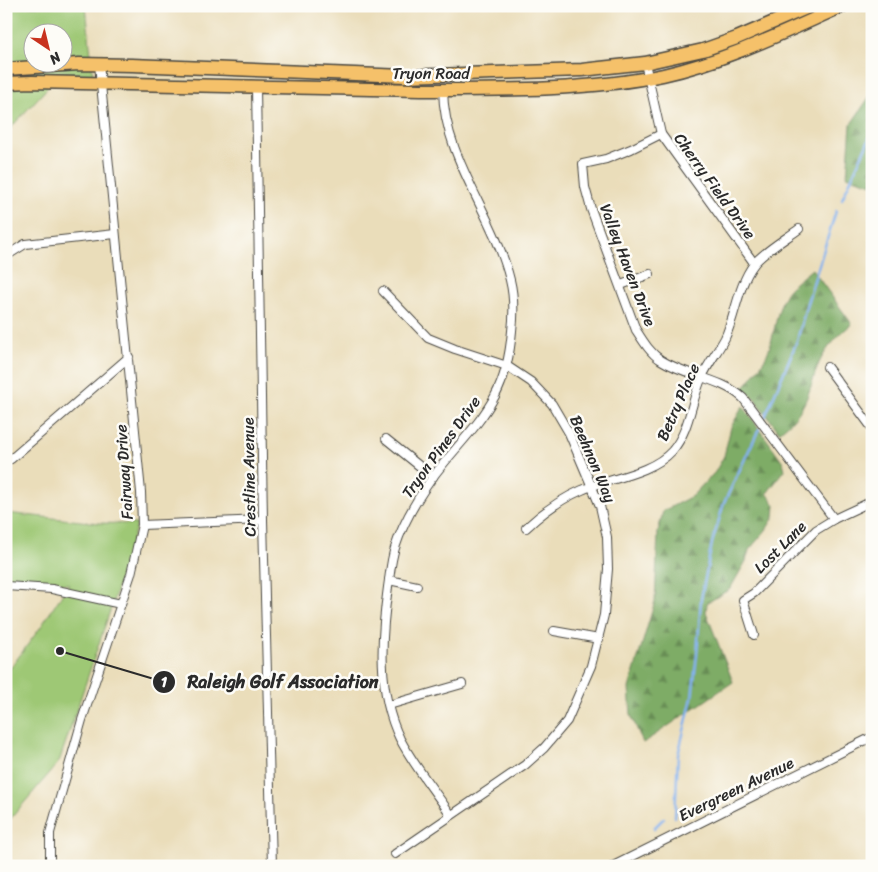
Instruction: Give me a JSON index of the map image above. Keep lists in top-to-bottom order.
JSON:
{
  "streets": {
    "main road": ["Tryon Road"],
    "street": [
      "Cherry Field Drive",
      "Valley Haven Drive",
      "Betry Place",
      "Tryon Pines Drive",
      "Beehnon Way",
      "Fairway Drive",
      "Crestline Avenue",
      "Lost Lane",
      "Evergreen Avenue"
    ]
  },
  "crossings": [
    ["Tryon Road", "Cherry Field Drive"],
    ["Tryon Road", "Tryon Pines Drive"],
    ["Tryon Road", "Fairway Drive"],
    ["Tryon Road", "Crestline Avenue"],
    ["Cherry Field Drive", "Valley Haven Drive"],
    ["Cherry Field Drive", "Betry Place"],
    ["Valley Haven Drive", "Betry Place"],
    ["Valley Haven Drive", "Lost Lane"],
    ["Betry Place", "Beehnon Way"],
    ["Tryon Pines Drive", "Beehnon Way"]
  ],
  "places": ["Raleigh Golf Association"],
  "north": "bottom right"
}
